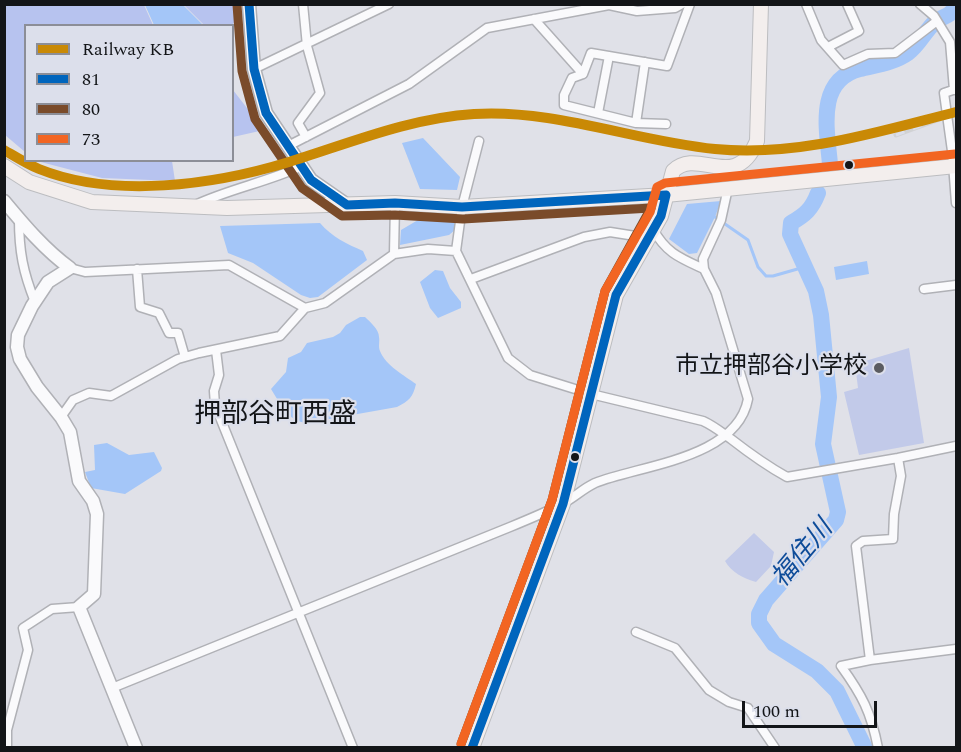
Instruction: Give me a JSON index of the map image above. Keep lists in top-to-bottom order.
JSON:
{
  "districts": ["押部谷町西盛"],
  "water": ["福住川"],
  "places": ["市立押部谷小学校"],
  "lines": [
    "transit line 81",
    "transit line 80",
    "rail line KB",
    "transit line 73"
  ],
  "legend": [
    "Railway KB",
    "81",
    "80",
    "73"
  ],
  "scale_bar": "100 m"
}
